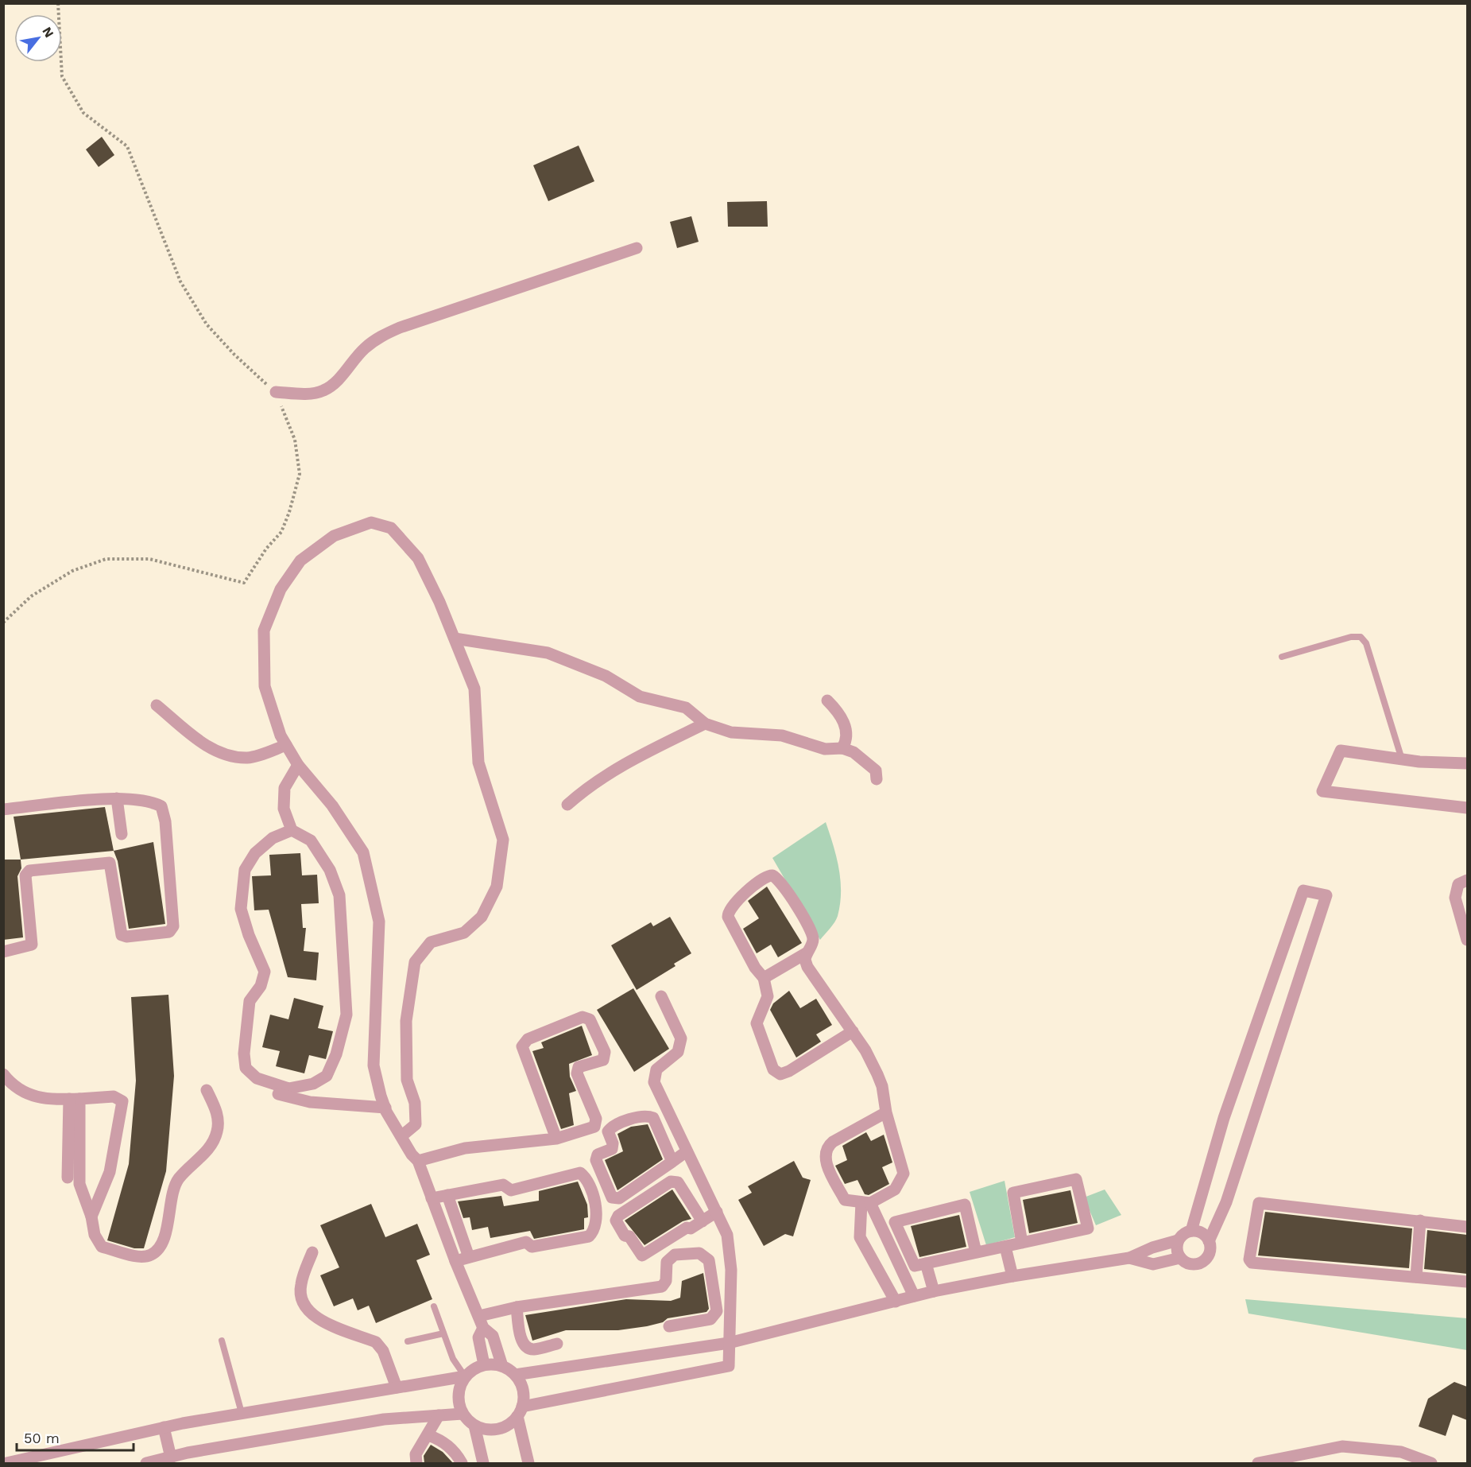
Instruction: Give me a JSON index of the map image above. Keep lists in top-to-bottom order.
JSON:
{
  "scale_bar": "50 m",
  "north": "top right"
}
